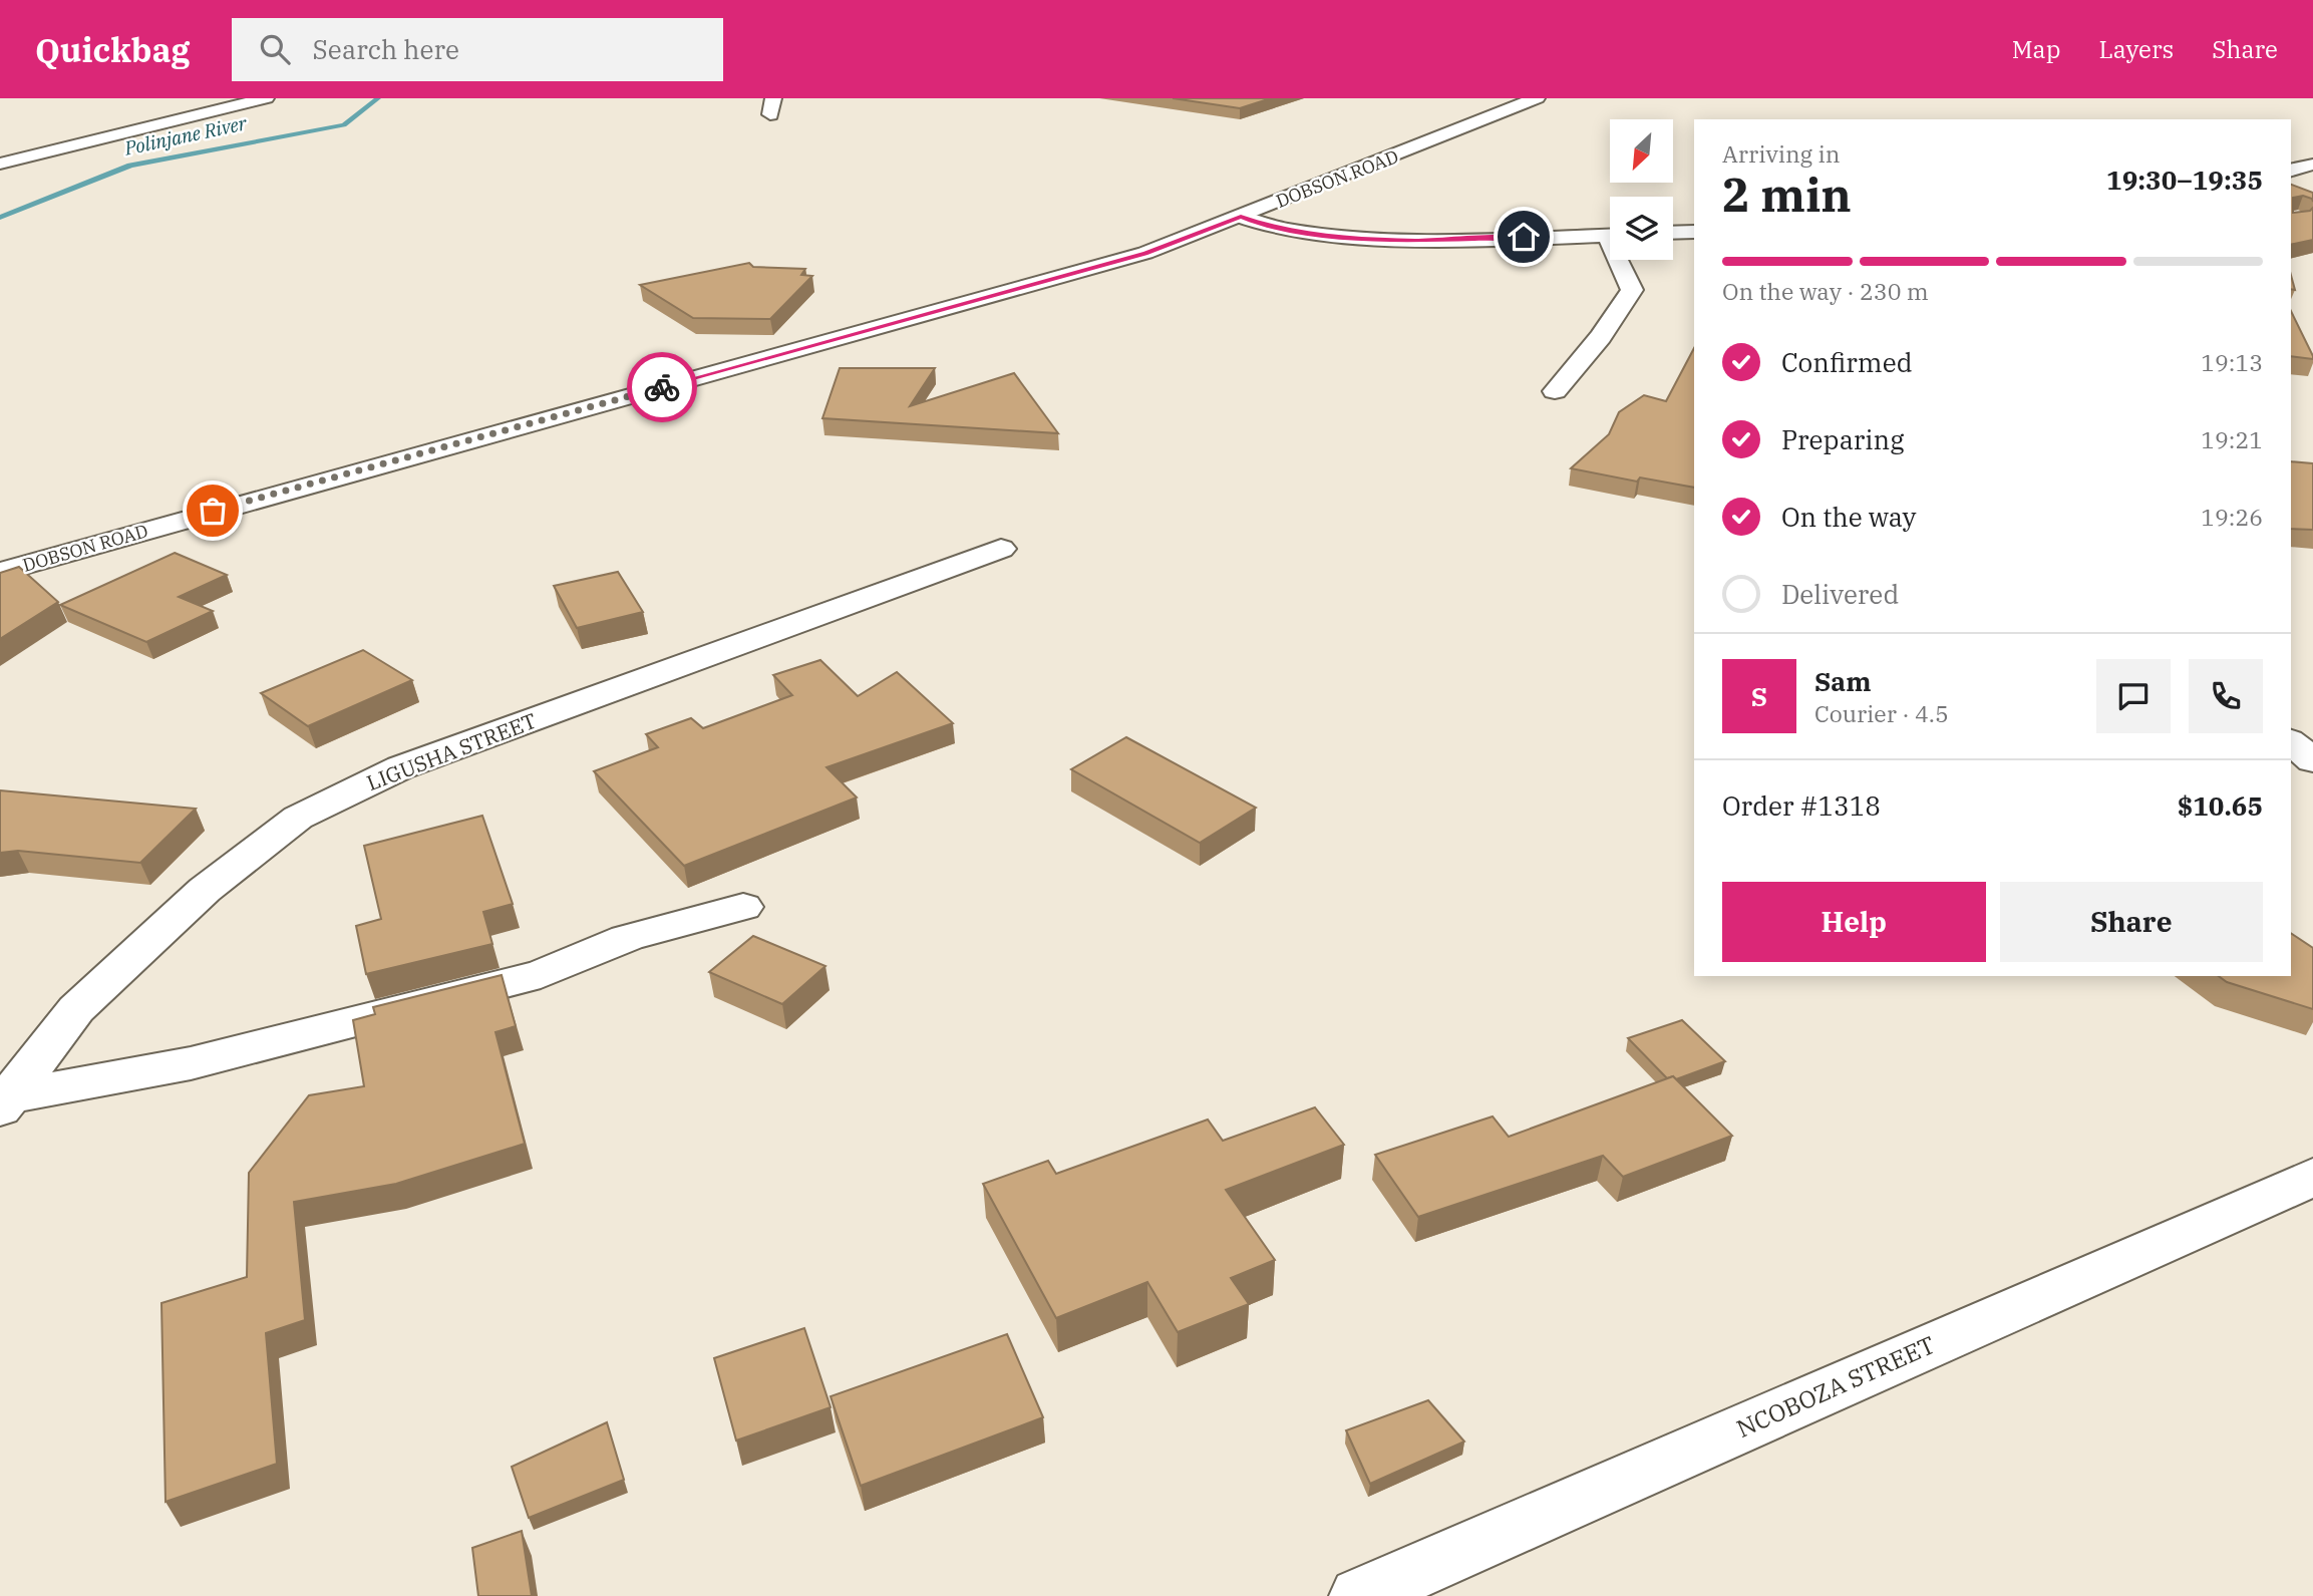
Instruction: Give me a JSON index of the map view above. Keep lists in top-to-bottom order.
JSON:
{
  "streets": {
    "street": ["DOBSON ROAD", "LIGUSHA STREET", "NCOBOZA STREET"]
  },
  "water": ["Polinjane River"],
  "north": "bottom left",
  "page": {
    "header": "Quickbag",
    "search": "Search here",
    "nav": ["Map", "Layers", "Share"],
    "heading": ["2 min", "Arriving in", "19:30–19:35"],
    "panel": [
      "Sam",
      "Courier · 4.5",
      "Order #1318",
      "$10.65"
    ],
    "bar": "On the way · 230 m",
    "list": [
      ["Confirmed", "19:13"],
      ["Preparing", "19:21"],
      ["On the way", "19:26"],
      "Delivered"
    ],
    "round": "S",
    "buttons": ["Help", "Share"]
  }
}
